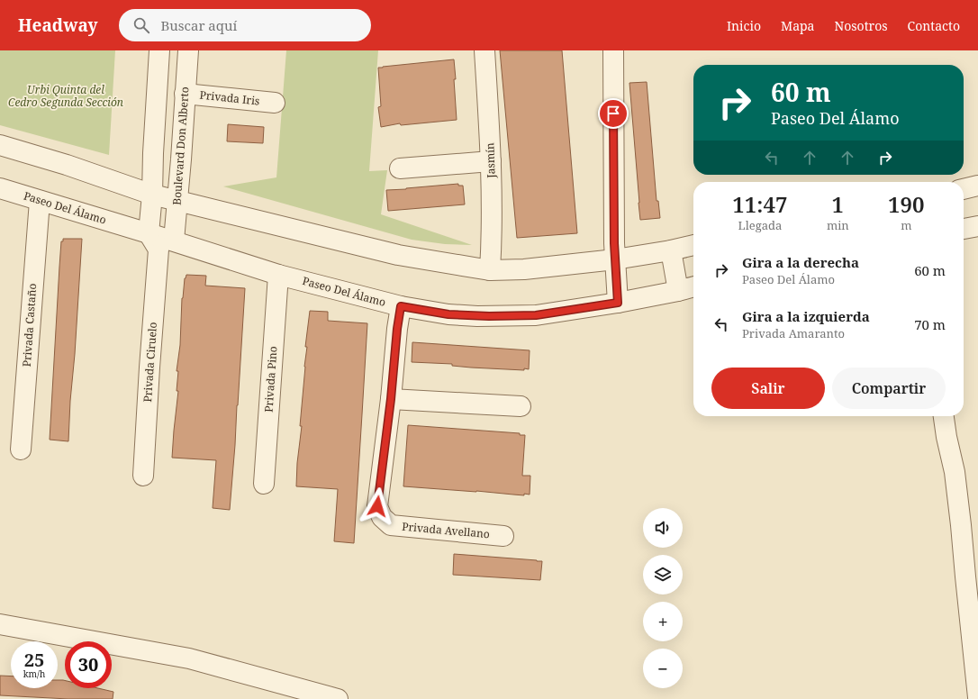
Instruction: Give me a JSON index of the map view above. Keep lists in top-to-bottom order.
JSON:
{
  "streets": {
    "street": [
      "Privada Iris",
      "Boulevard Don Alberto",
      "Jasmín",
      "Paseo Del Álamo",
      "Privada Castaño",
      "Privada Ciruelo",
      "Privada Pino",
      "Privada Avellano"
    ]
  },
  "crossings": [
    ["Privada Iris", "Boulevard Don Alberto"],
    ["Boulevard Don Alberto", "Paseo Del Álamo"],
    ["Boulevard Don Alberto", "Privada Ciruelo"],
    ["Paseo Del Álamo", "Privada Castaño"],
    ["Paseo Del Álamo", "Privada Ciruelo"],
    ["Paseo Del Álamo", "Privada Pino"],
    ["Paseo Del Álamo", "Privada Avellano"]
  ],
  "parks": ["Urbi Quinta del Cedro Segunda Sección"],
  "page": {
    "header": "Headway",
    "search": "Buscar aquí",
    "nav": [
      "Inicio",
      "Mapa",
      "Nosotros",
      "Contacto"
    ],
    "turn": ["60 m", "Paseo Del Álamo"],
    "eta": [
      "11:47",
      "Llegada",
      "1",
      "min",
      "190",
      "m"
    ],
    "list": [
      {
        "name": "Gira a la derecha",
        "note": "Paseo Del Álamo",
        "value": "60 m"
      },
      {
        "name": "Gira a la izquierda",
        "note": "Privada Amaranto",
        "value": "70 m"
      }
    ],
    "buttons": ["Salir", "Compartir"],
    "map_buttons": ["+", "−"],
    "speed": "25 km/h",
    "limit": "30"
  }
}
